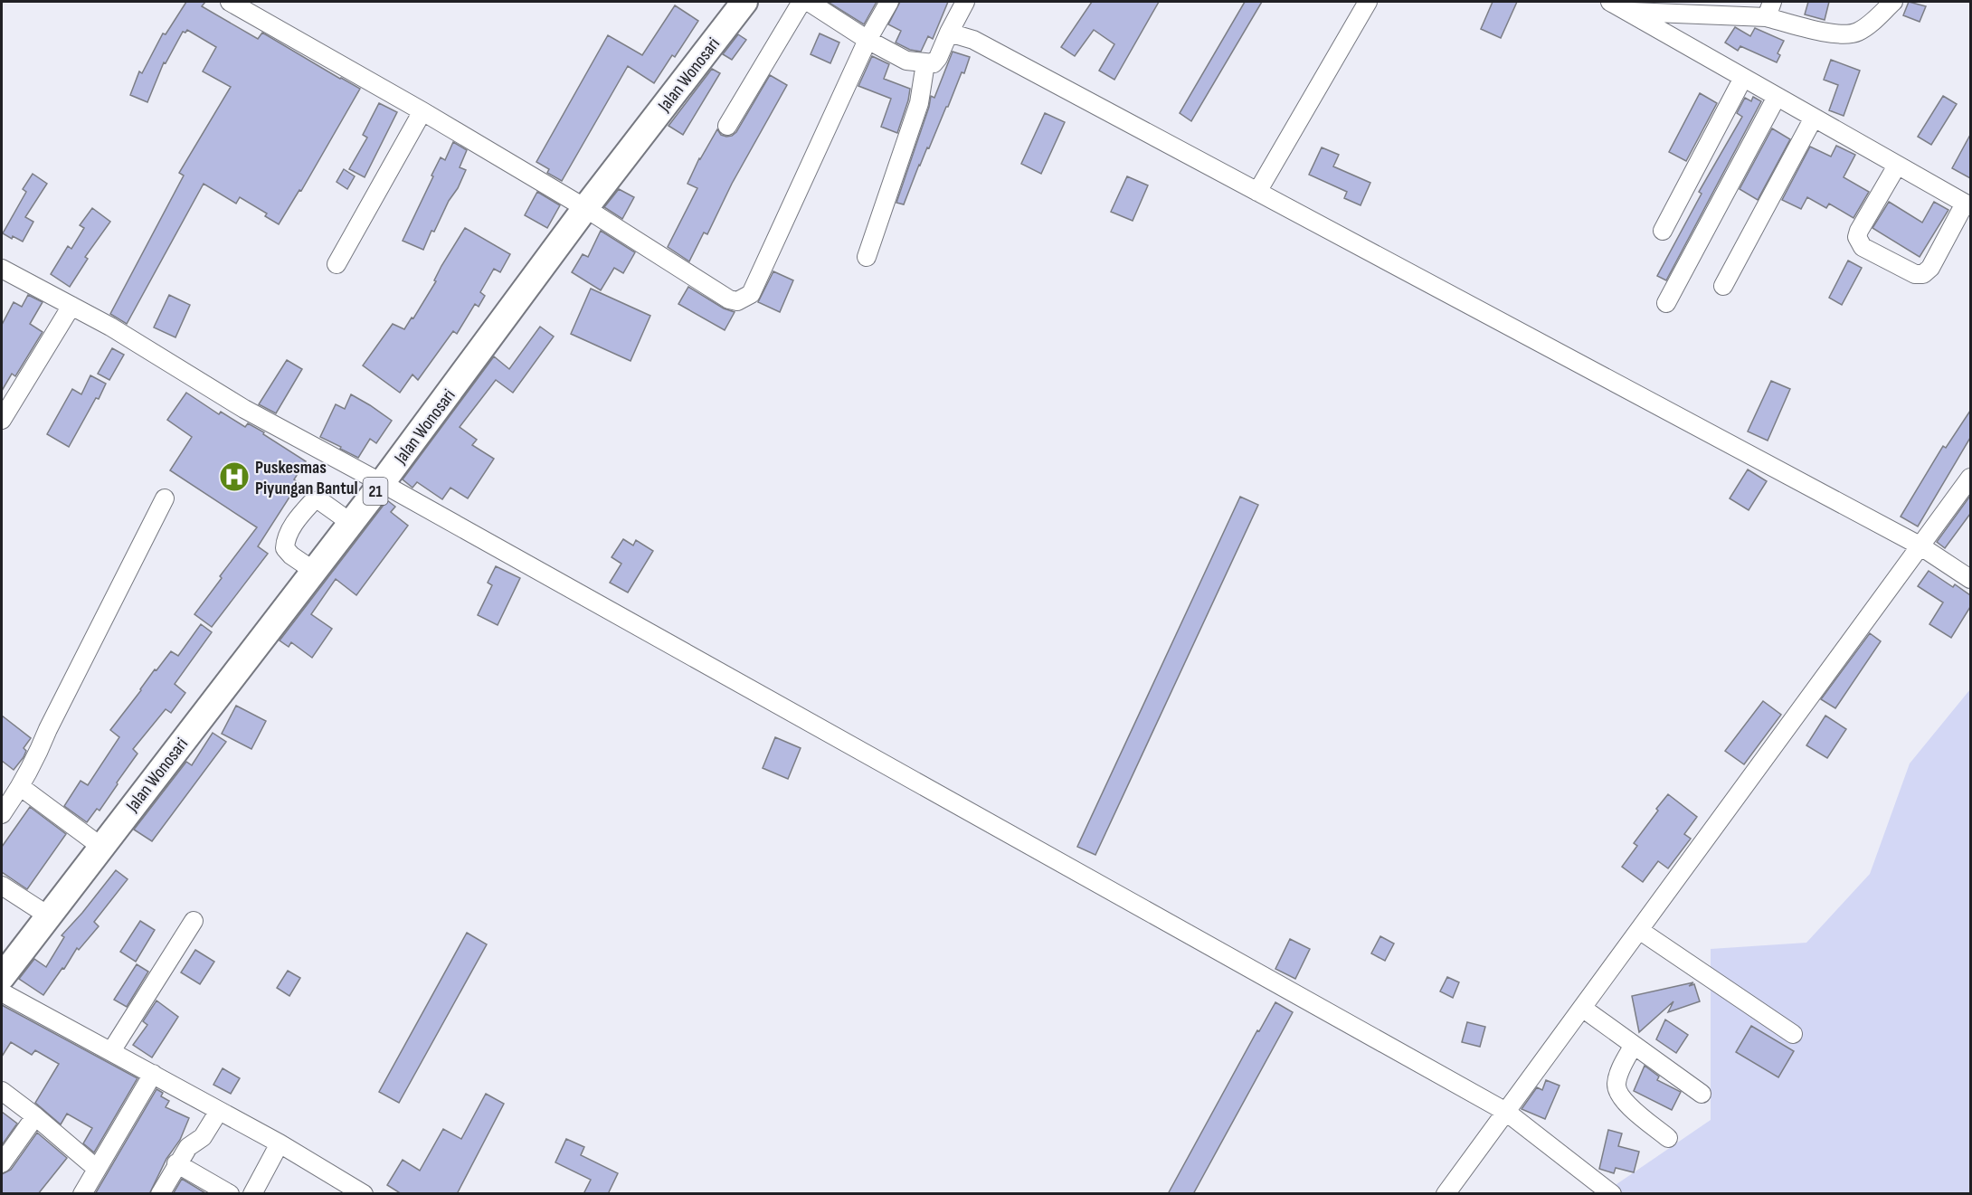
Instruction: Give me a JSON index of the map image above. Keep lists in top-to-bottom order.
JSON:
{
  "streets": {
    "highway": ["Jalan Wonosari", "21"]
  },
  "places": {
    "hospital": ["Puskesmas Piyungan Bantul"]
  }
}
